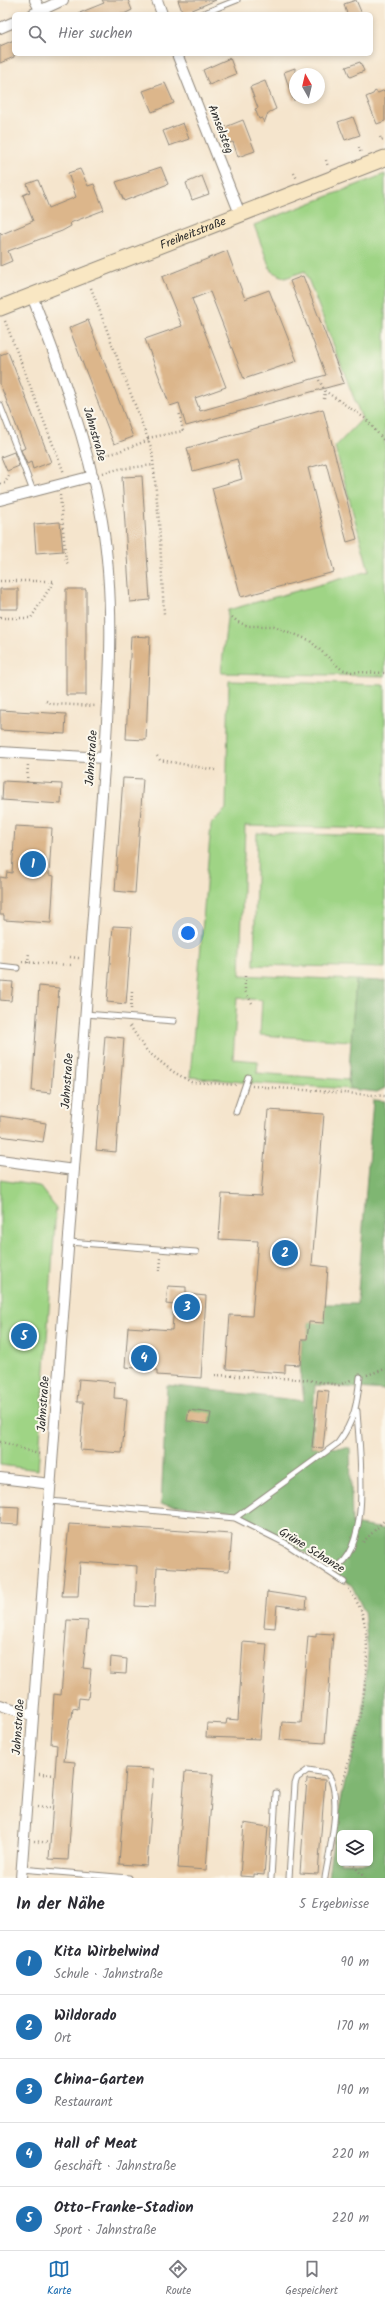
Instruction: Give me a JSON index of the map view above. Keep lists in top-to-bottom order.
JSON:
{
  "streets": {
    "street": ["Amselsteg", "Freiheitstraße", "Jahnstraße"],
    "lane": ["Grüne Schanze"]
  },
  "crossings": [
    ["Amselsteg", "Freiheitstraße"],
    ["Freiheitstraße", "Jahnstraße"],
    ["Jahnstraße", "Grüne Schanze"]
  ],
  "north": "top",
  "page": {
    "search": "Hier suchen",
    "pins": [
      "1",
      "2",
      "3",
      "5",
      "4"
    ],
    "heading": ["In der Nähe", "5 Ergebnisse"],
    "list": [
      {
        "mark": "1",
        "name": "Kita Wirbelwind",
        "note": "Schule · Jahnstraße",
        "value": "90 m"
      },
      {
        "mark": "2",
        "name": "Wildorado",
        "note": "Ort",
        "value": "170 m"
      },
      {
        "mark": "3",
        "name": "China-Garten",
        "note": "Restaurant",
        "value": "190 m"
      },
      {
        "mark": "4",
        "name": "Hall of Meat",
        "note": "Geschäft · Jahnstraße",
        "value": "220 m"
      },
      {
        "mark": "5",
        "name": "Otto-Franke-Stadion",
        "note": "Sport · Jahnstraße",
        "value": "220 m"
      }
    ],
    "nav": ["Karte", "Route", "Gespeichert"]
  }
}
